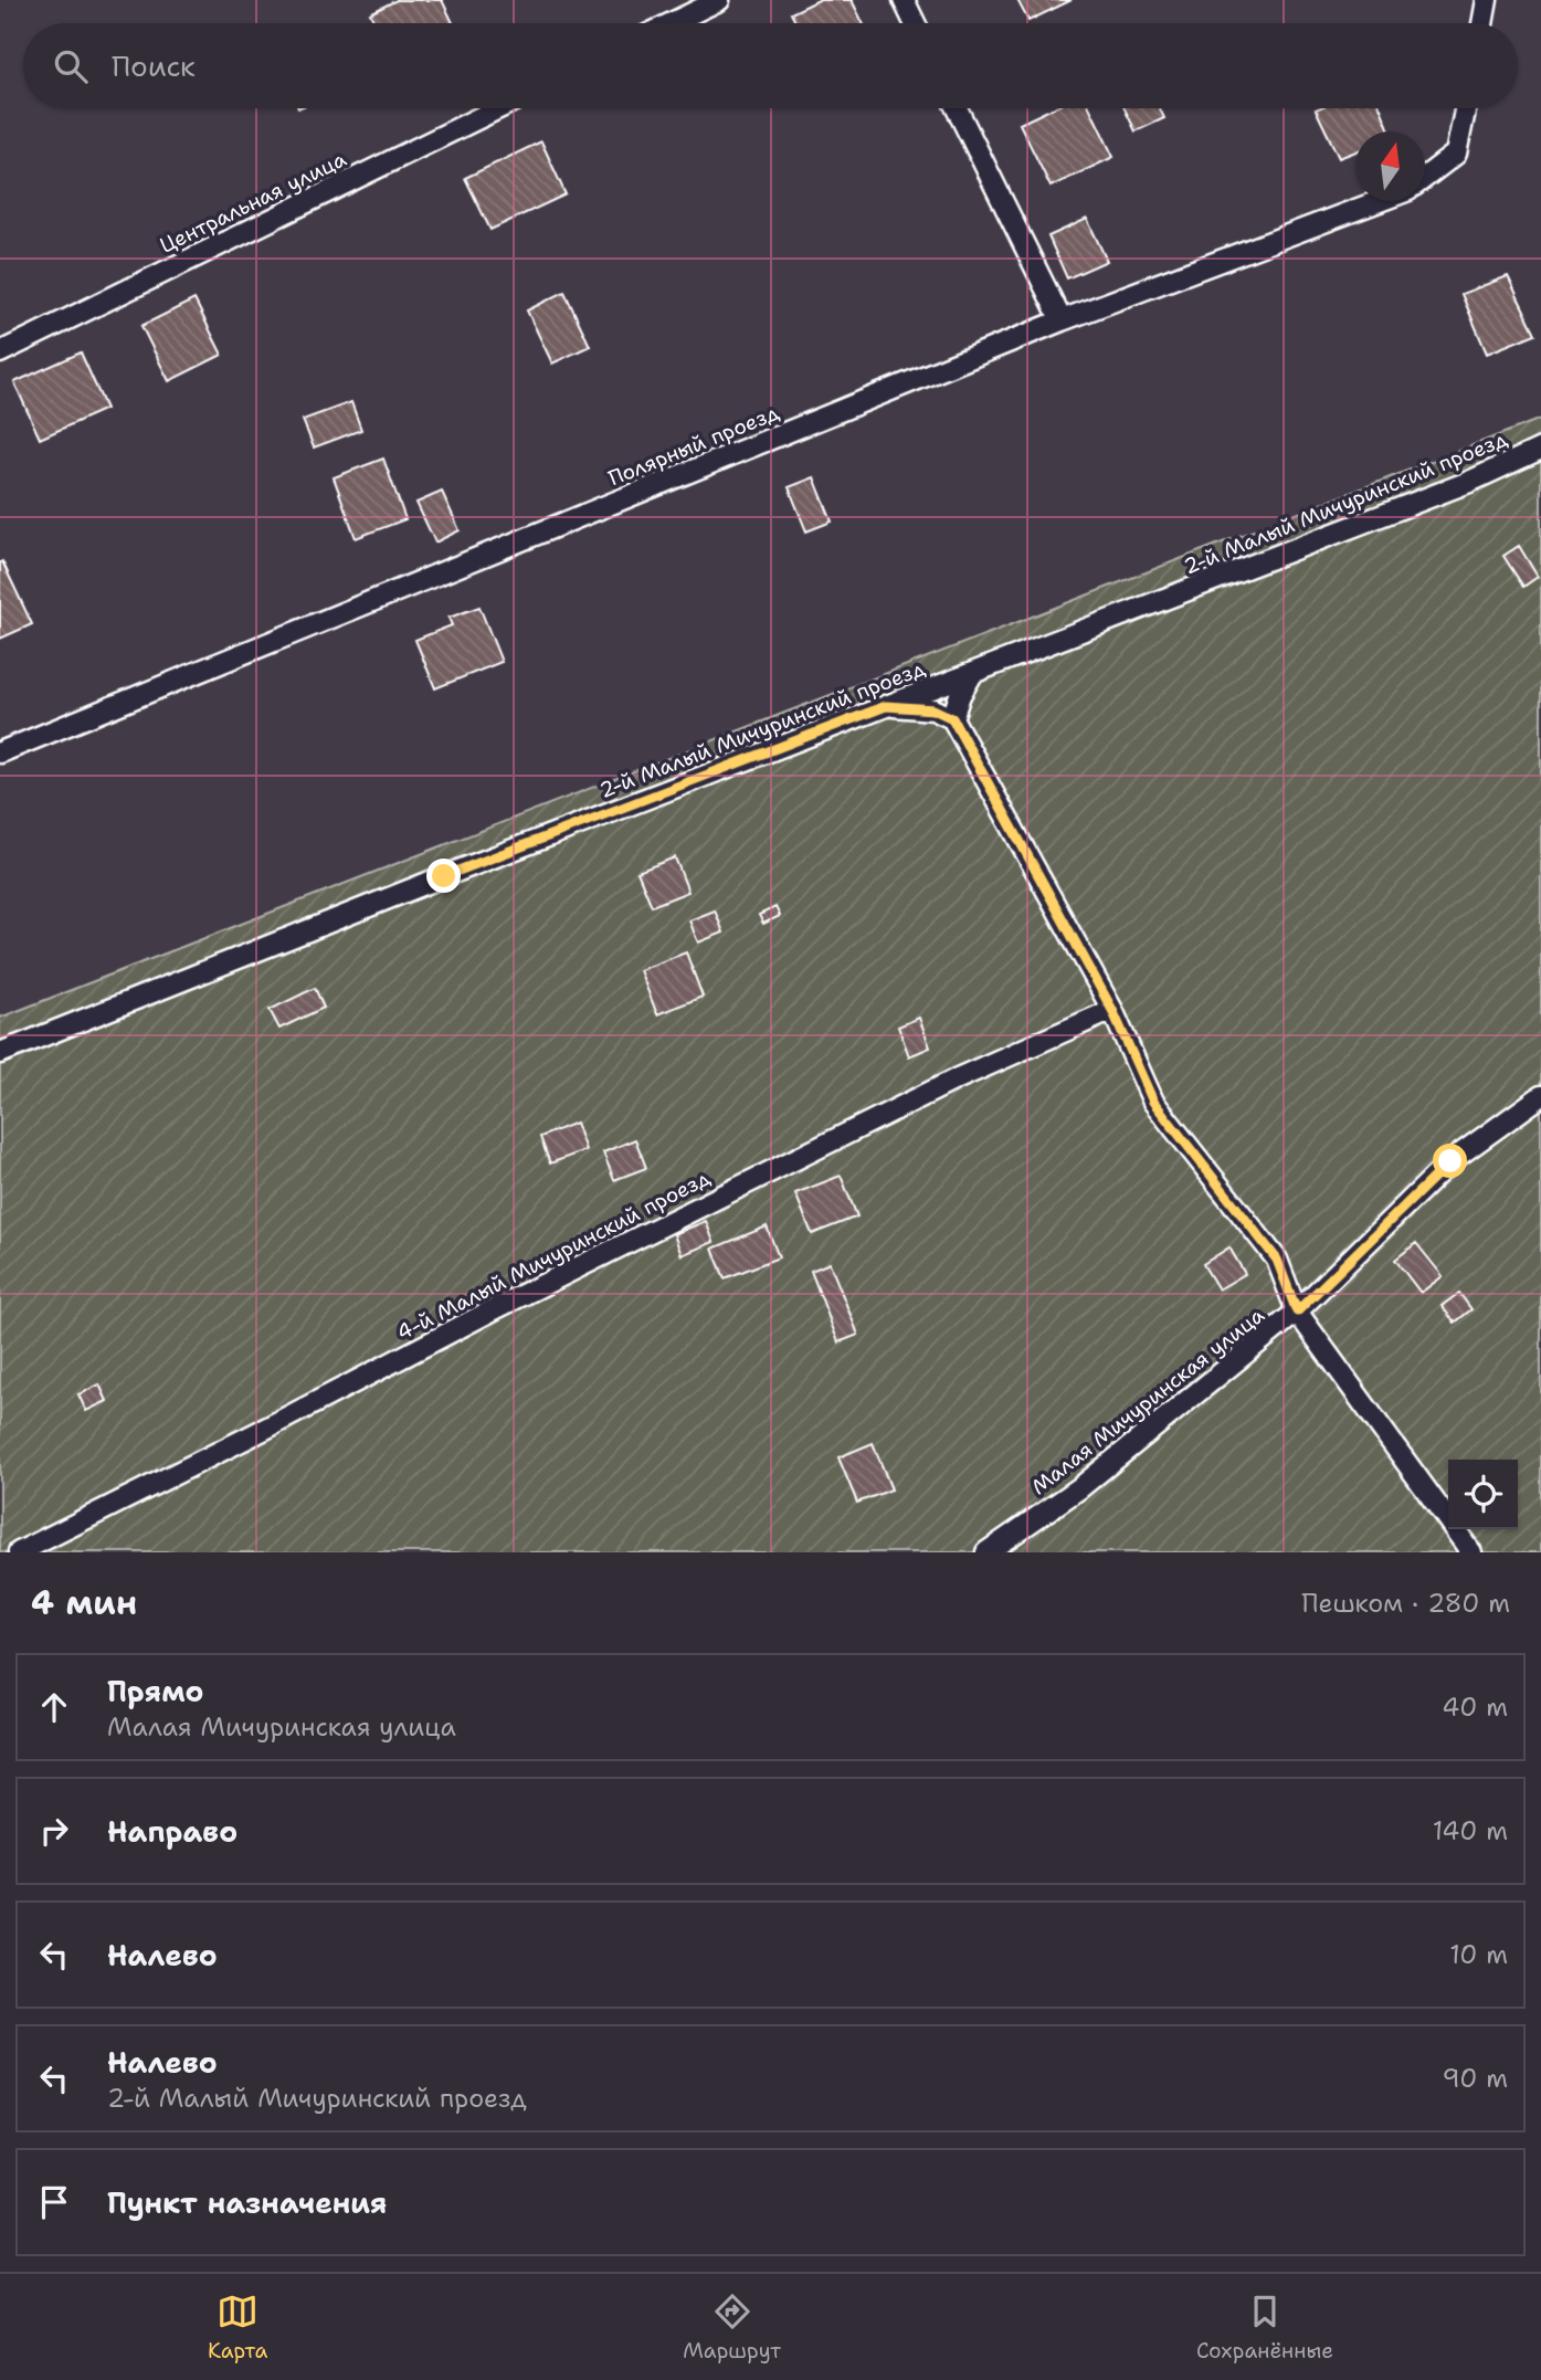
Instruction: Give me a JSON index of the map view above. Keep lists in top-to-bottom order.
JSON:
{
  "streets": {
    "lane": [
      "Центральная улица",
      "Полярный проезд",
      "2-й Малый Мичуринский проезд",
      "4-й Малый Мичуринский проезд",
      "Малая Мичуринская улица"
    ]
  },
  "north": "top",
  "page": {
    "search": "Поиск",
    "heading": ["4 мин", "Пешком · 280 m"],
    "list": [
      ["Прямо", "Малая Мичуринская улица", "40 m"],
      ["Направо", "140 m"],
      ["Налево", "10 m"],
      ["Налево", "2-й Малый Мичуринский проезд", "90 m"],
      "Пункт назначения"
    ],
    "nav": ["Карта", "Маршрут", "Сохранённые"]
  }
}
